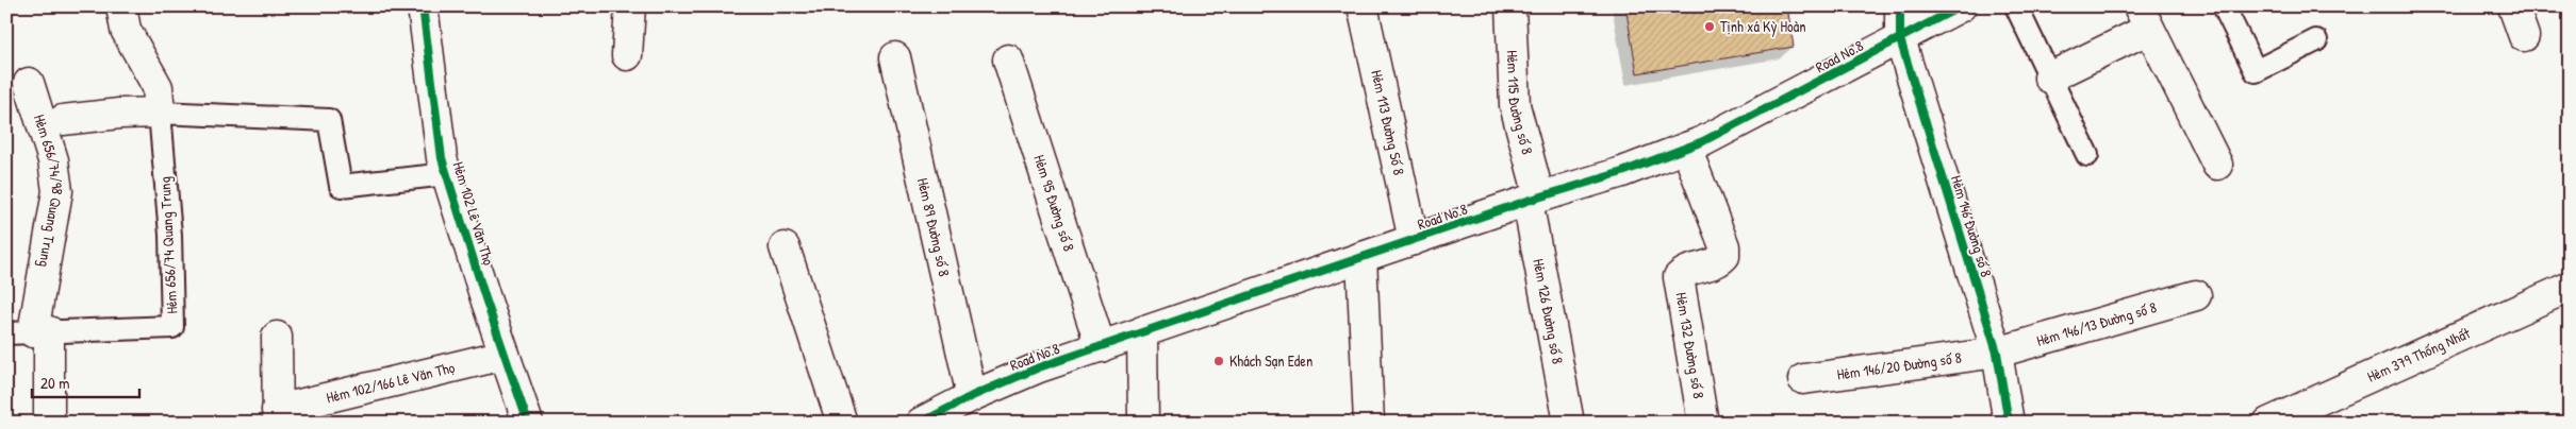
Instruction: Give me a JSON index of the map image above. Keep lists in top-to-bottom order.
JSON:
{
  "streets": {
    "street": [
      "Road No.8",
      "Hẻm 115 Đường số 8",
      "Hẻm 113 Đường Số 8",
      "Hẻm 656/74/98 Quang Trung",
      "Hẻm 95 Đường số 8",
      "Hẻm 102 Lê Văn Thọ",
      "Hẻm 146 Đường số 8",
      "Hẻm 89 Đường số 8",
      "Hẻm 656/74 Quang Trung",
      "Hẻm 126 Đường số 8",
      "Hẻm 146/13 Đường số 8",
      "Hẻm 132 Đường số 8",
      "Hẻm 379 Thống Nhất",
      "Hẻm 146/20 Đường số 8",
      "Hẻm 102/166 Lê Văn Thọ"
    ]
  },
  "crossings": [
    ["Road No.8", "Hẻm 115 Đường số 8"],
    ["Road No.8", "Hẻm 113 Đường Số 8"],
    ["Road No.8", "Hẻm 95 Đường số 8"],
    ["Road No.8", "Hẻm 146 Đường số 8"],
    ["Road No.8", "Hẻm 89 Đường số 8"],
    ["Road No.8", "Hẻm 126 Đường số 8"],
    ["Road No.8", "Hẻm 132 Đường số 8"],
    ["Hẻm 115 Đường số 8", "Hẻm 126 Đường số 8"],
    ["Hẻm 656/74/98 Quang Trung", "Hẻm 656/74 Quang Trung"],
    ["Hẻm 102 Lê Văn Thọ", "Hẻm 102/166 Lê Văn Thọ"],
    ["Hẻm 146 Đường số 8", "Hẻm 146/13 Đường số 8"],
    ["Hẻm 146 Đường số 8", "Hẻm 146/20 Đường số 8"],
    ["Hẻm 146/13 Đường số 8", "Hẻm 146/20 Đường số 8"]
  ],
  "places": ["Tịnh xá Kỳ Hoàn", "Khách Sạn Eden"],
  "scale_bar": "20 m"
}
